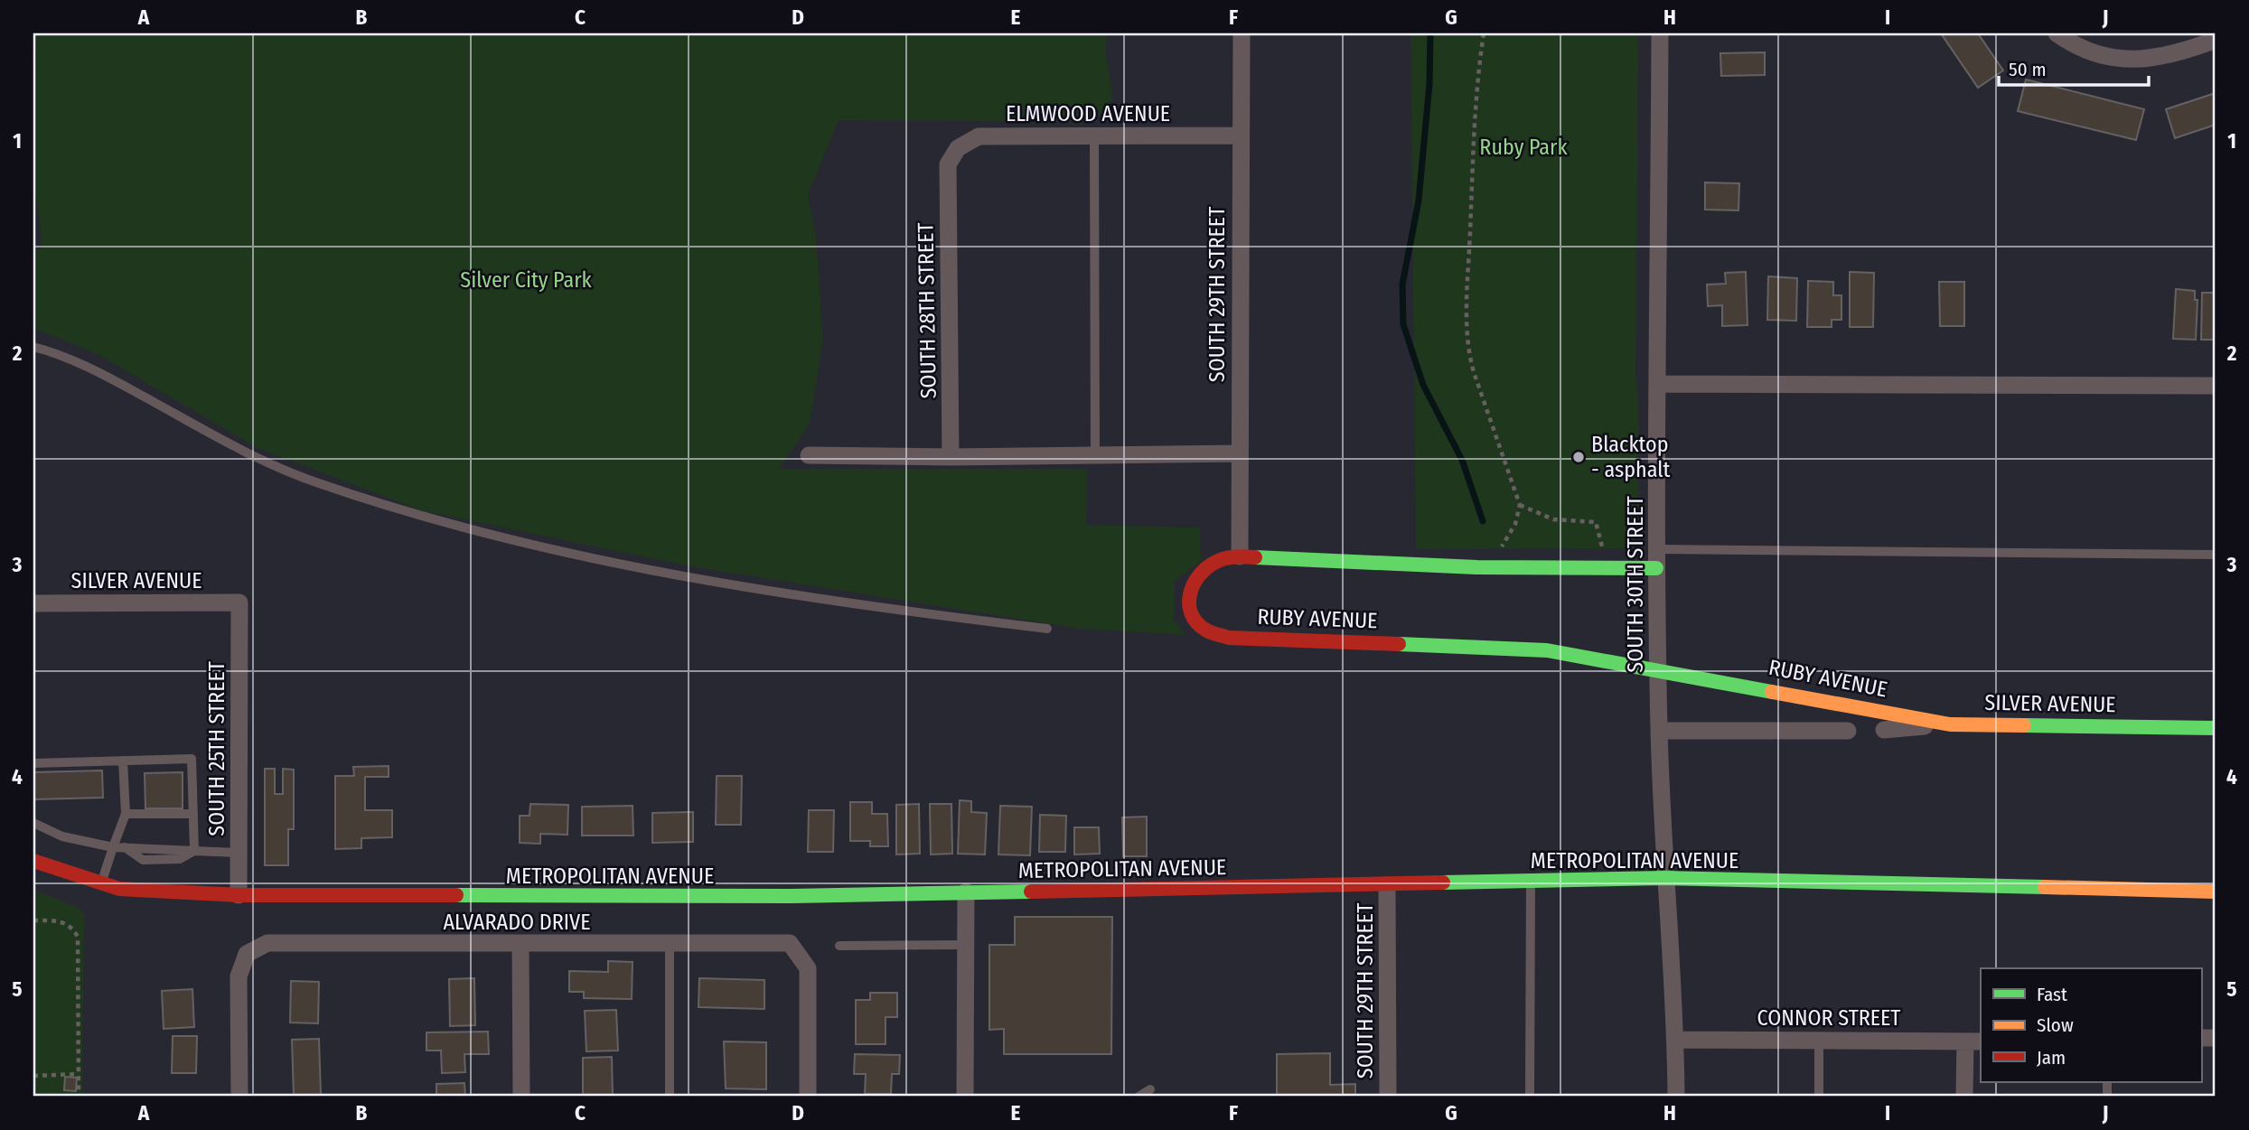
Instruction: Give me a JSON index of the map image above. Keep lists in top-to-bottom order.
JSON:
{
  "streets": {
    "main road": ["SILVER AVENUE", "RUBY AVENUE", "METROPOLITAN AVENUE"],
    "street": [
      "ELMWOOD AVENUE",
      "SOUTH 29TH STREET",
      "SOUTH 28TH STREET",
      "SOUTH 30TH STREET",
      "SOUTH 25TH STREET",
      "ALVARADO DRIVE",
      "CONNOR STREET"
    ]
  },
  "crossings": [
    ["ELMWOOD AVENUE", "SOUTH 29TH STREET"],
    ["ELMWOOD AVENUE", "SOUTH 28TH STREET"],
    ["SOUTH 29TH STREET", "RUBY AVENUE"],
    ["SOUTH 29TH STREET", "METROPOLITAN AVENUE"],
    ["SILVER AVENUE", "RUBY AVENUE"],
    ["SILVER AVENUE", "SOUTH 25TH STREET"],
    ["SOUTH 30TH STREET", "RUBY AVENUE"],
    ["SOUTH 30TH STREET", "METROPOLITAN AVENUE"],
    ["SOUTH 30TH STREET", "CONNOR STREET"],
    ["SOUTH 25TH STREET", "METROPOLITAN AVENUE"]
  ],
  "parks": ["Ruby Park", "Silver City Park"],
  "places": ["Blacktop - asphalt"],
  "legend": ["Fast", "Slow", "Jam"],
  "scale_bar": "50 m",
  "grid": {
    "columns": [
      "A",
      "B",
      "C",
      "D",
      "E",
      "F",
      "G",
      "H",
      "I",
      "J"
    ],
    "rows": [
      "1",
      "2",
      "3",
      "4",
      "5"
    ]
  }
}
